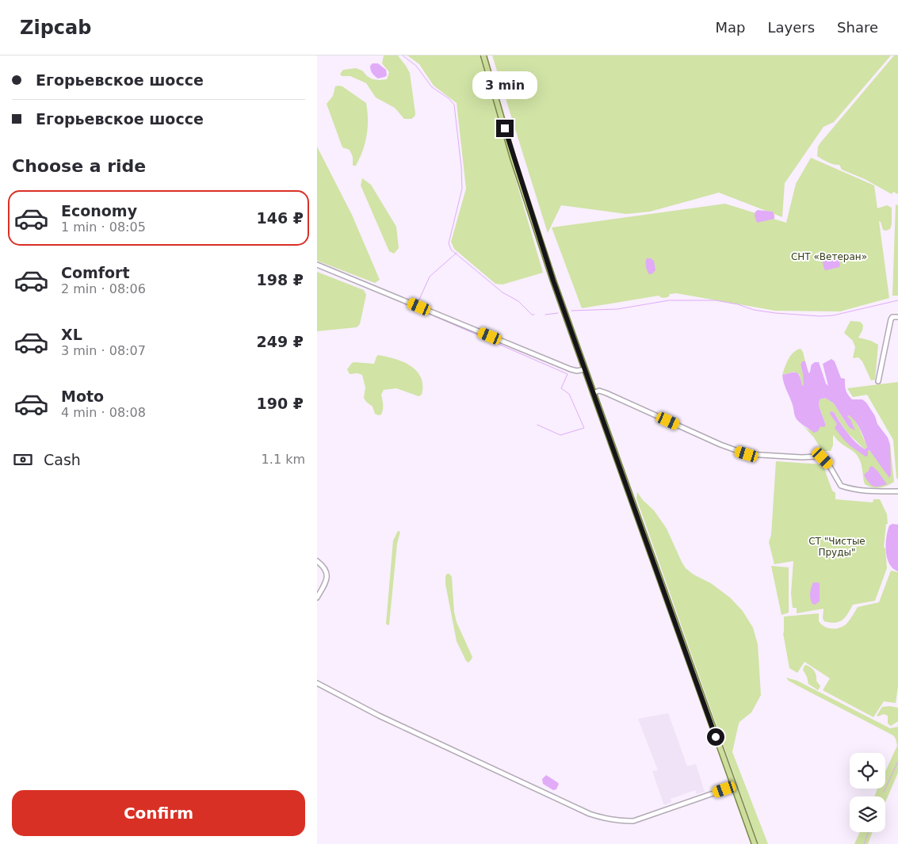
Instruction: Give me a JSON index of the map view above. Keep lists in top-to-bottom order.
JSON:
{
  "parks": ["СНТ «Ветеран»", "СТ \"Чистые Пруды\""],
  "page": {
    "header": "Zipcab",
    "nav": ["Map", "Layers", "Share"],
    "banner": ["Егорьевское шоссе", "Егорьевское шоссе"],
    "bubble": "3 min",
    "heading": "Choose a ride",
    "list": [
      {
        "name": "Economy",
        "note": "1 min · 08:05",
        "value": "146 ₽"
      },
      {
        "name": "Comfort",
        "note": "2 min · 08:06",
        "value": "198 ₽"
      },
      {
        "name": "XL",
        "note": "3 min · 08:07",
        "value": "249 ₽"
      },
      {
        "name": "Moto",
        "note": "4 min · 08:08",
        "value": "190 ₽"
      }
    ],
    "pay": ["Cash", "1.1 km"],
    "buttons": "Confirm"
  }
}
